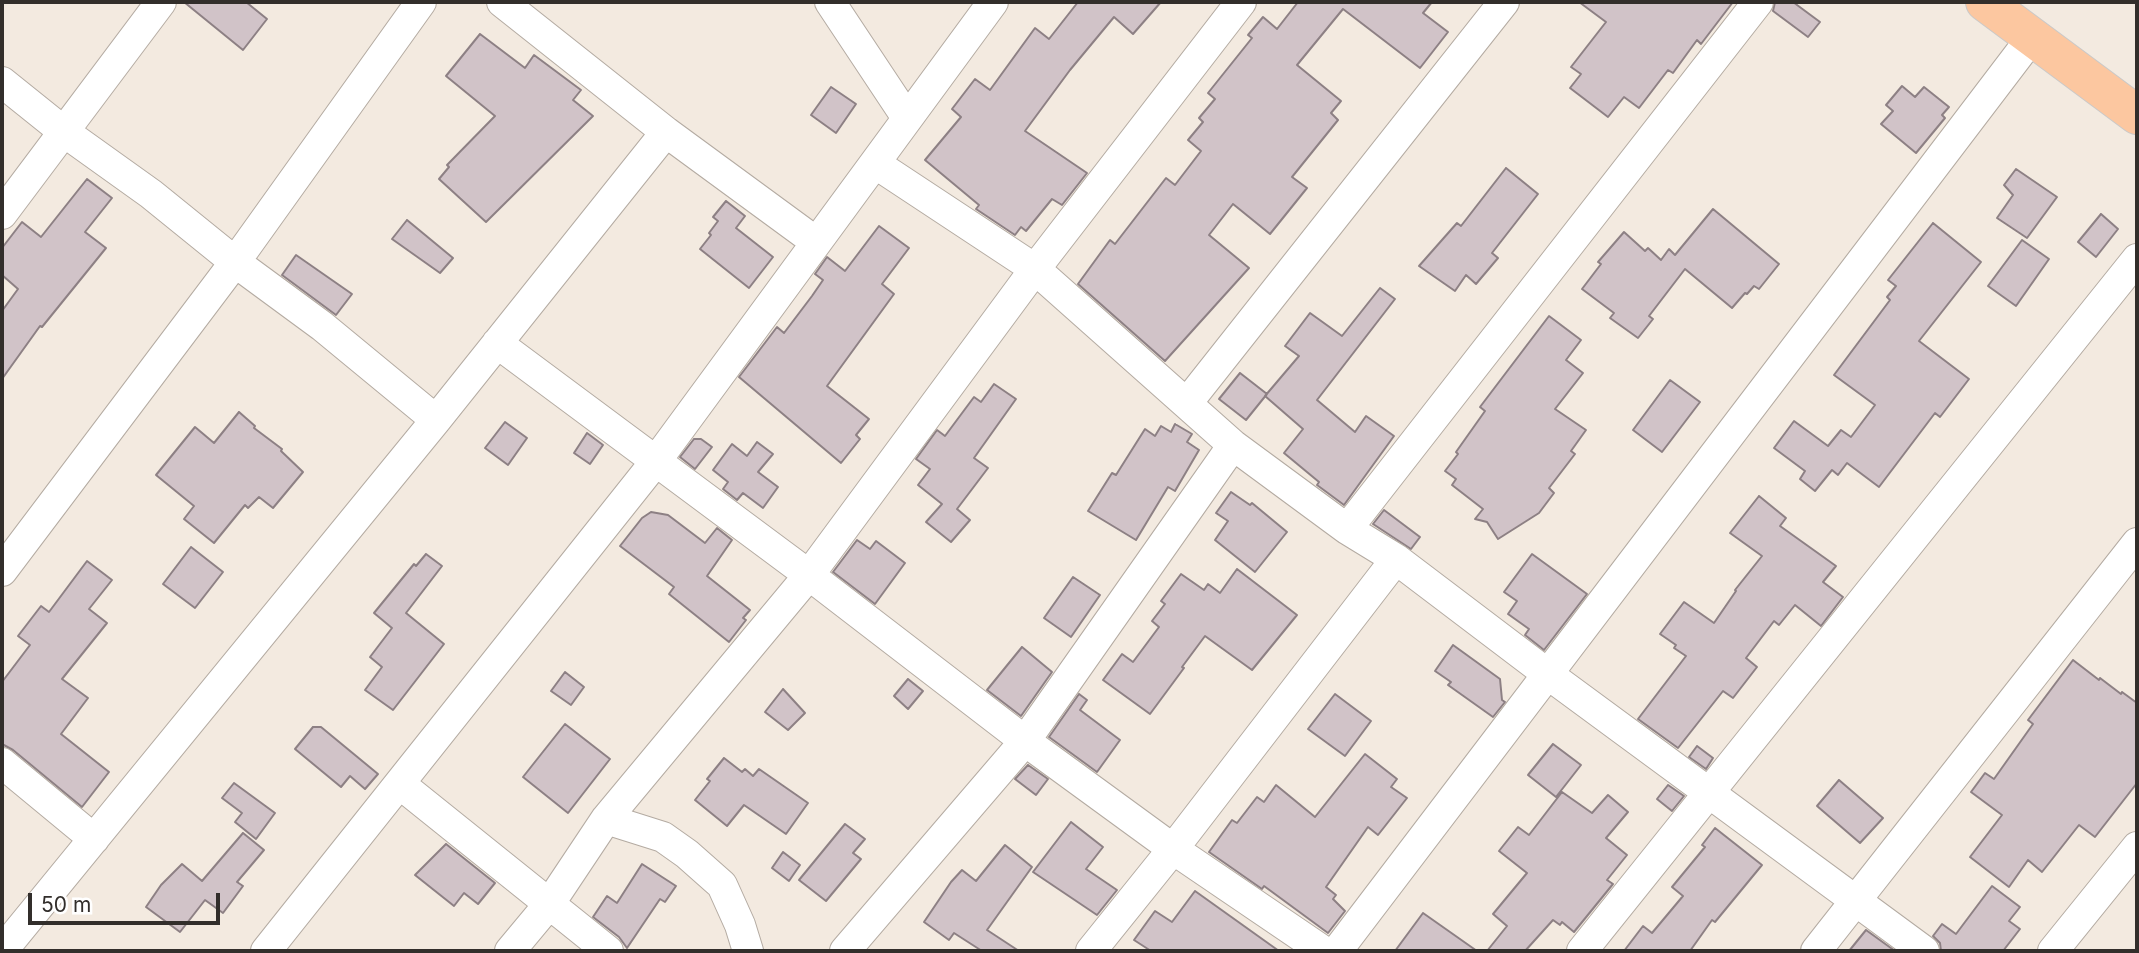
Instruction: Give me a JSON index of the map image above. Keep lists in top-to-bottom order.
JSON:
{
  "scale_bar": "50 m"
}
